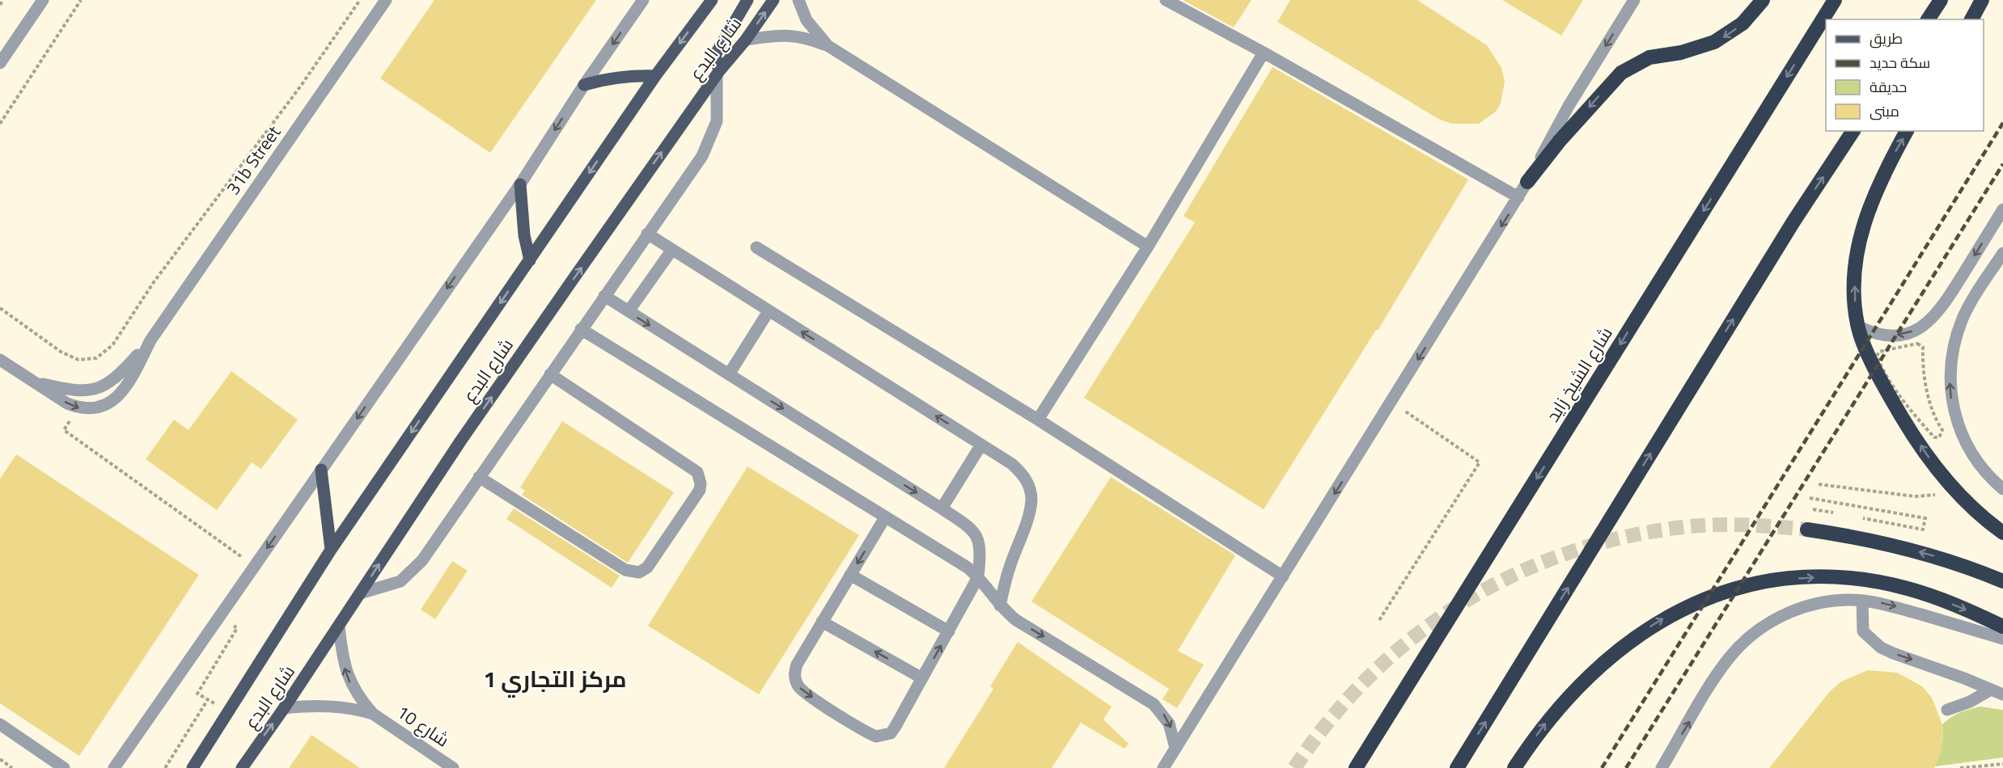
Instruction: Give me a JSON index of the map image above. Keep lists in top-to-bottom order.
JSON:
{
  "streets": {
    "highway": ["شارع الشيخ زايد"],
    "main road": ["شارع البدع"],
    "street": ["31b Street", "شارع 10"]
  },
  "crossings": [
    ["شارع البدع", "شارع 10"]
  ],
  "districts": ["مركز التجاري 1"],
  "legend": [
    "طريق",
    "سكة حديد",
    "حديقة",
    "مبنى"
  ]
}
